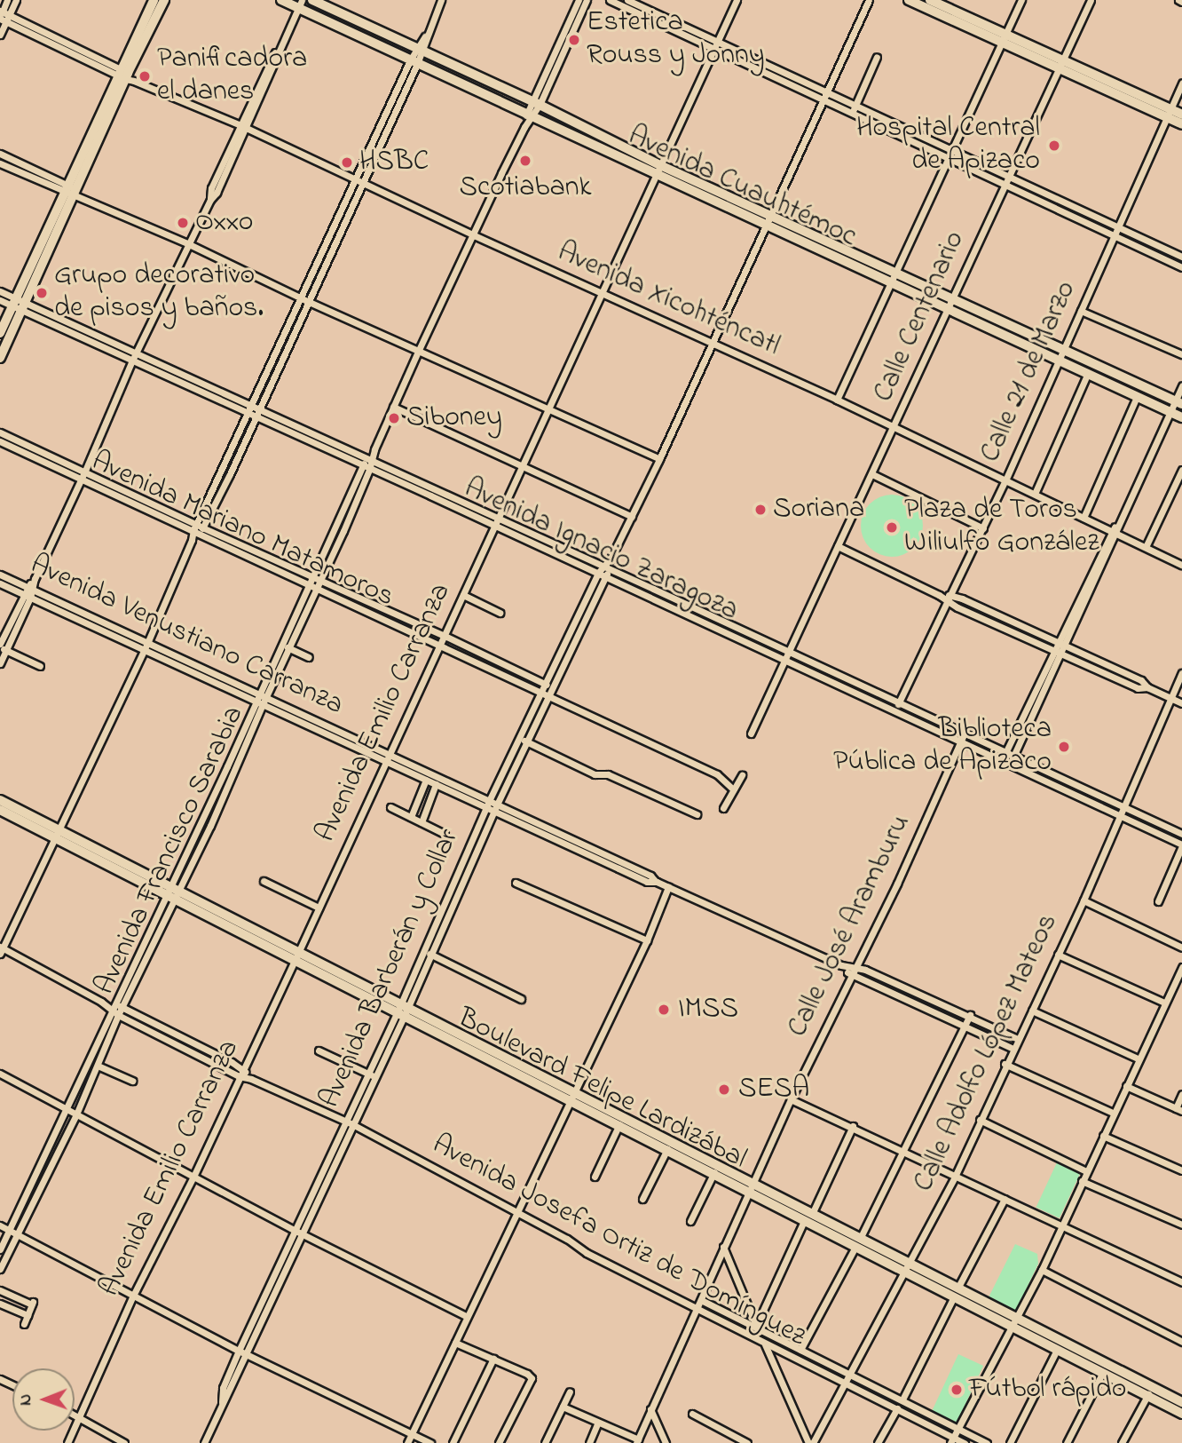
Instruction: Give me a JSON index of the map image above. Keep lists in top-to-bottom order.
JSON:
{
  "streets": {
    "main road": ["Avenida Cuauhtémoc", "Boulevard Felipe Lardizábal"],
    "street": [
      "Avenida Xicohténcatl",
      "Calle Centenario",
      "Calle 21 de Marzo",
      "Avenida Mariano Matamoros",
      "Avenida Ignacio Zaragoza",
      "Avenida Venustiano Carranza",
      "Avenida Emilio Carranza",
      "Avenida Francisco Sarabia",
      "Calle José Aramburu",
      "Avenida Barberán y Collar",
      "Calle Adolfo López Mateos",
      "Avenida Josefa Ortiz de Domínguez"
    ]
  },
  "crossings": [
    ["Avenida Cuauhtémoc", "Calle Centenario"],
    ["Avenida Cuauhtémoc", "Calle 21 de Marzo"],
    ["Avenida Cuauhtémoc", "Avenida Emilio Carranza"],
    ["Avenida Cuauhtémoc", "Avenida Francisco Sarabia"],
    ["Avenida Cuauhtémoc", "Avenida Barberán y Collar"],
    ["Avenida Xicohténcatl", "Calle Centenario"],
    ["Avenida Xicohténcatl", "Calle 21 de Marzo"],
    ["Avenida Xicohténcatl", "Avenida Emilio Carranza"],
    ["Avenida Xicohténcatl", "Avenida Francisco Sarabia"],
    ["Avenida Xicohténcatl", "Avenida Barberán y Collar"],
    ["Calle Centenario", "Avenida Ignacio Zaragoza"],
    ["Calle 21 de Marzo", "Avenida Ignacio Zaragoza"],
    ["Avenida Mariano Matamoros", "Avenida Emilio Carranza"],
    ["Avenida Mariano Matamoros", "Avenida Francisco Sarabia"],
    ["Avenida Mariano Matamoros", "Avenida Barberán y Collar"],
    ["Avenida Ignacio Zaragoza", "Avenida Emilio Carranza"],
    ["Avenida Ignacio Zaragoza", "Avenida Francisco Sarabia"],
    ["Avenida Ignacio Zaragoza", "Calle José Aramburu"],
    ["Avenida Ignacio Zaragoza", "Avenida Barberán y Collar"],
    ["Avenida Ignacio Zaragoza", "Calle Adolfo López Mateos"],
    ["Avenida Venustiano Carranza", "Avenida Emilio Carranza"],
    ["Avenida Venustiano Carranza", "Avenida Francisco Sarabia"],
    ["Avenida Venustiano Carranza", "Calle José Aramburu"],
    ["Avenida Venustiano Carranza", "Avenida Barberán y Collar"],
    ["Avenida Venustiano Carranza", "Calle Adolfo López Mateos"],
    ["Avenida Emilio Carranza", "Boulevard Felipe Lardizábal"],
    ["Avenida Emilio Carranza", "Avenida Josefa Ortiz de Domínguez"],
    ["Avenida Francisco Sarabia", "Boulevard Felipe Lardizábal"],
    ["Avenida Francisco Sarabia", "Avenida Josefa Ortiz de Domínguez"],
    ["Calle José Aramburu", "Boulevard Felipe Lardizábal"],
    ["Calle José Aramburu", "Avenida Josefa Ortiz de Domínguez"],
    ["Avenida Barberán y Collar", "Boulevard Felipe Lardizábal"],
    ["Avenida Barberán y Collar", "Avenida Josefa Ortiz de Domínguez"],
    ["Calle Adolfo López Mateos", "Boulevard Felipe Lardizábal"],
    ["Calle Adolfo López Mateos", "Avenida Josefa Ortiz de Domínguez"]
  ],
  "places": [
    "Estetica Rouss y Jonny",
    "Panificadora el danes",
    "Hospital Central de Apizaco",
    "Scotiabank",
    "HSBC",
    "Oxxo",
    "Grupo decorativo de pisos y baños.",
    "Siboney",
    "Soriana",
    "Plaza de Toros Wiliulfo González",
    "Biblioteca Pública de Apizaco",
    "IMSS",
    "SESA",
    "Fútbol rápido"
  ],
  "north": "left"
}
